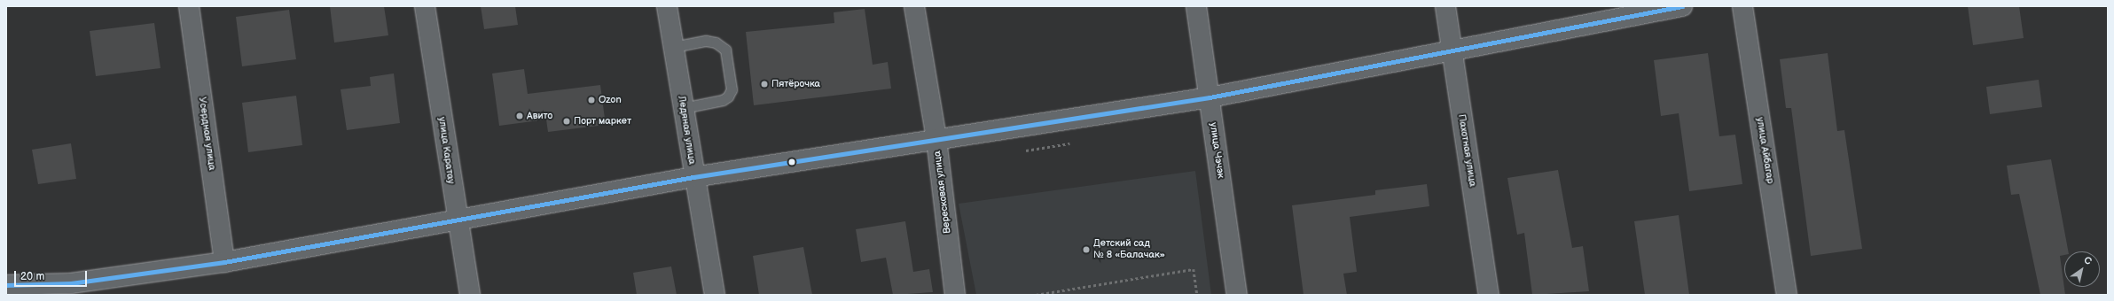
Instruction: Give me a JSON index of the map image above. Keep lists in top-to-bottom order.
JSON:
{
  "streets": {
    "street": [
      "Ледяная улица",
      "Усердная улица",
      "улица Каратау",
      "улица Чэчэк",
      "Пахотная улица",
      "улица Айбагар",
      "Вересковая улица"
    ]
  },
  "places": [
    "Пятёрочка",
    "Ozon",
    "Авито",
    "Порт маркет",
    "Детский сад № 8 «Балачак»"
  ],
  "scale_bar": "20 m",
  "north": "top right"
}
